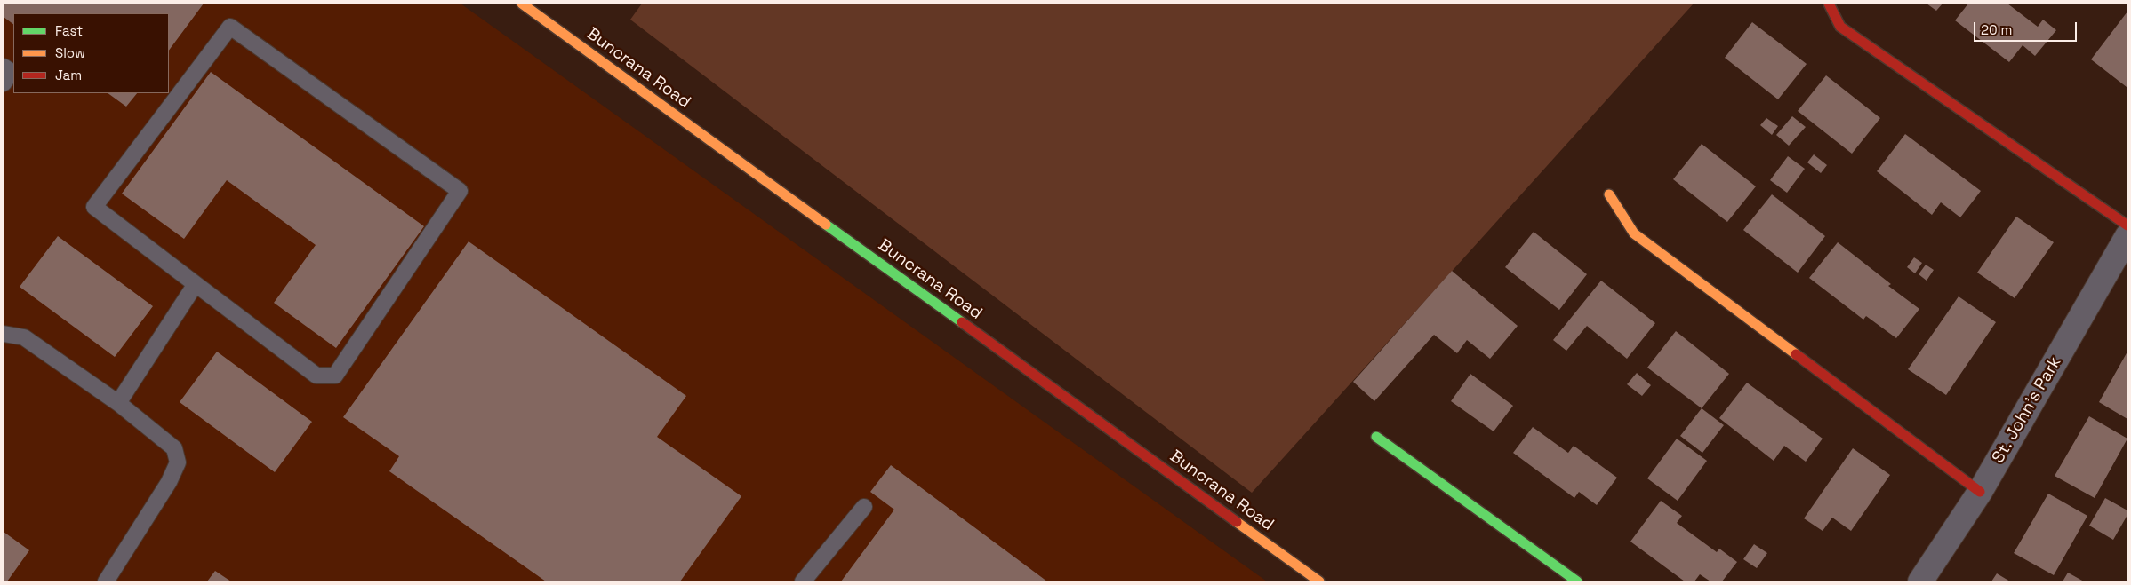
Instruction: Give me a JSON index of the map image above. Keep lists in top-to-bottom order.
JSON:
{
  "streets": {
    "main road": ["Buncrana Road"],
    "street": ["St. John's Park"]
  },
  "legend": ["Fast", "Slow", "Jam"],
  "scale_bar": "20 m"
}
